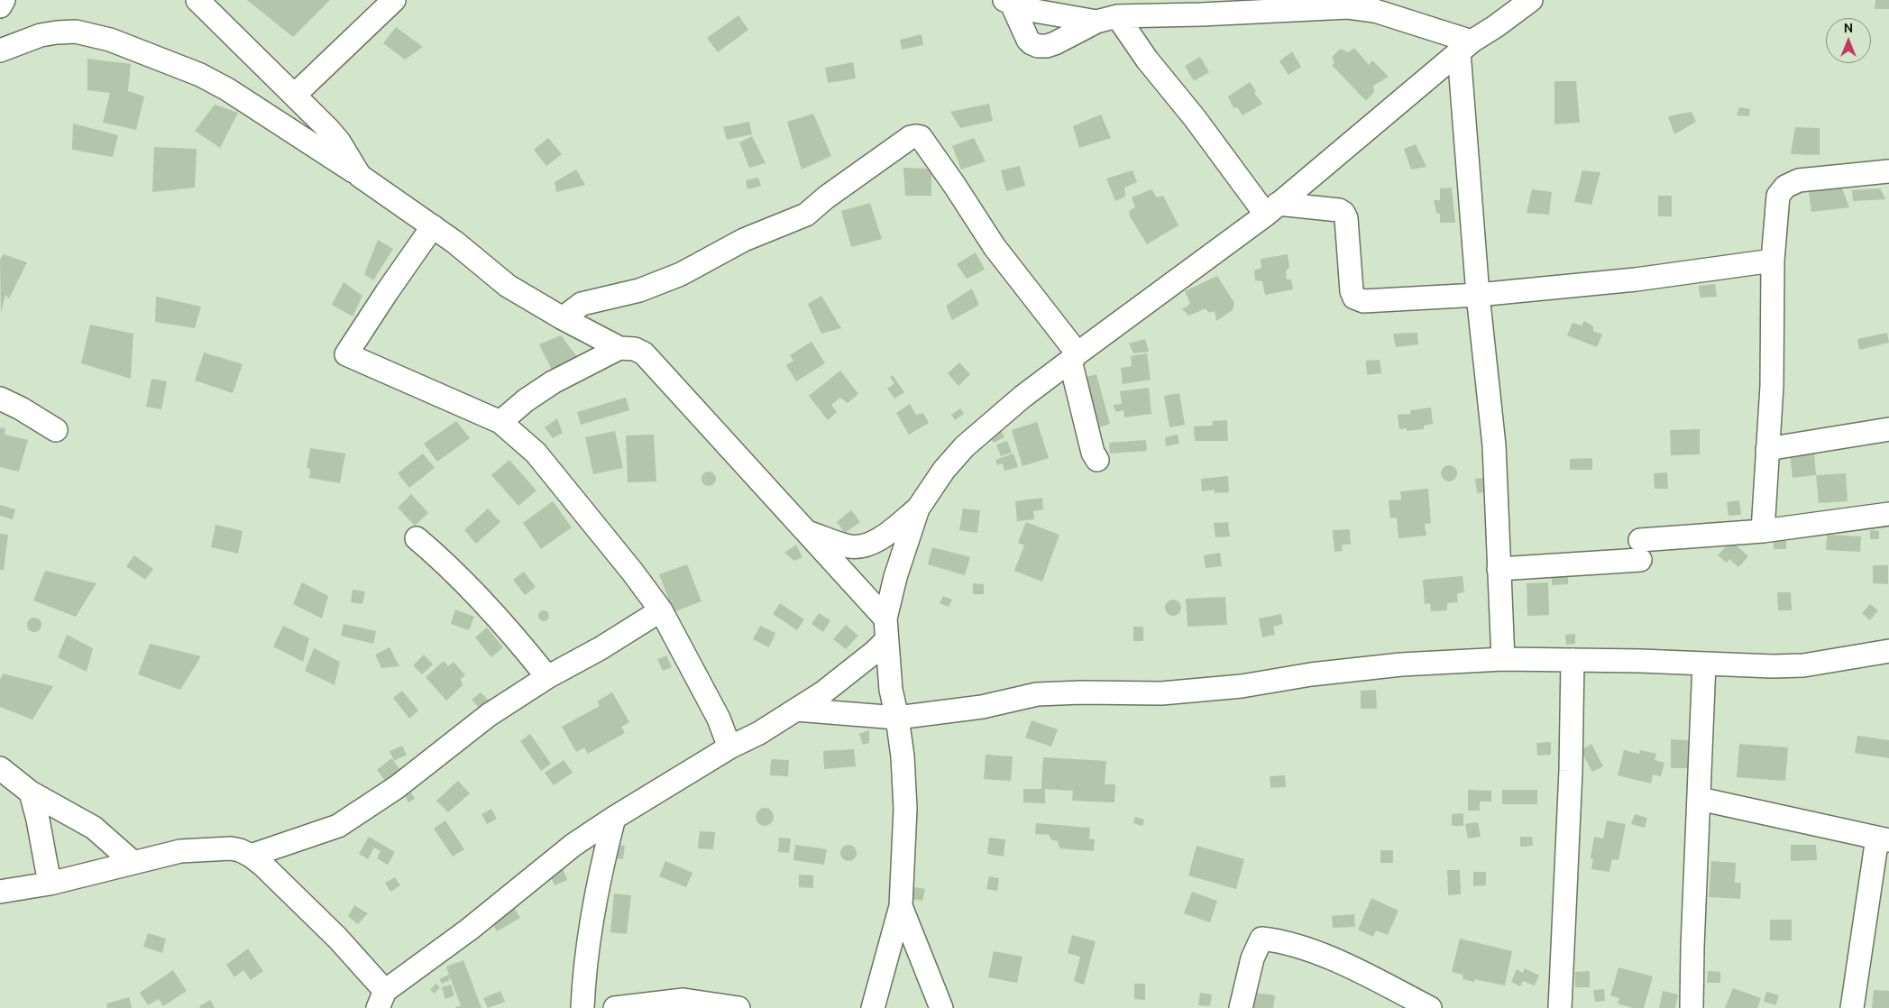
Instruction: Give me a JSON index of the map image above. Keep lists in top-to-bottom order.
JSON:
{
  "north": "top"
}
